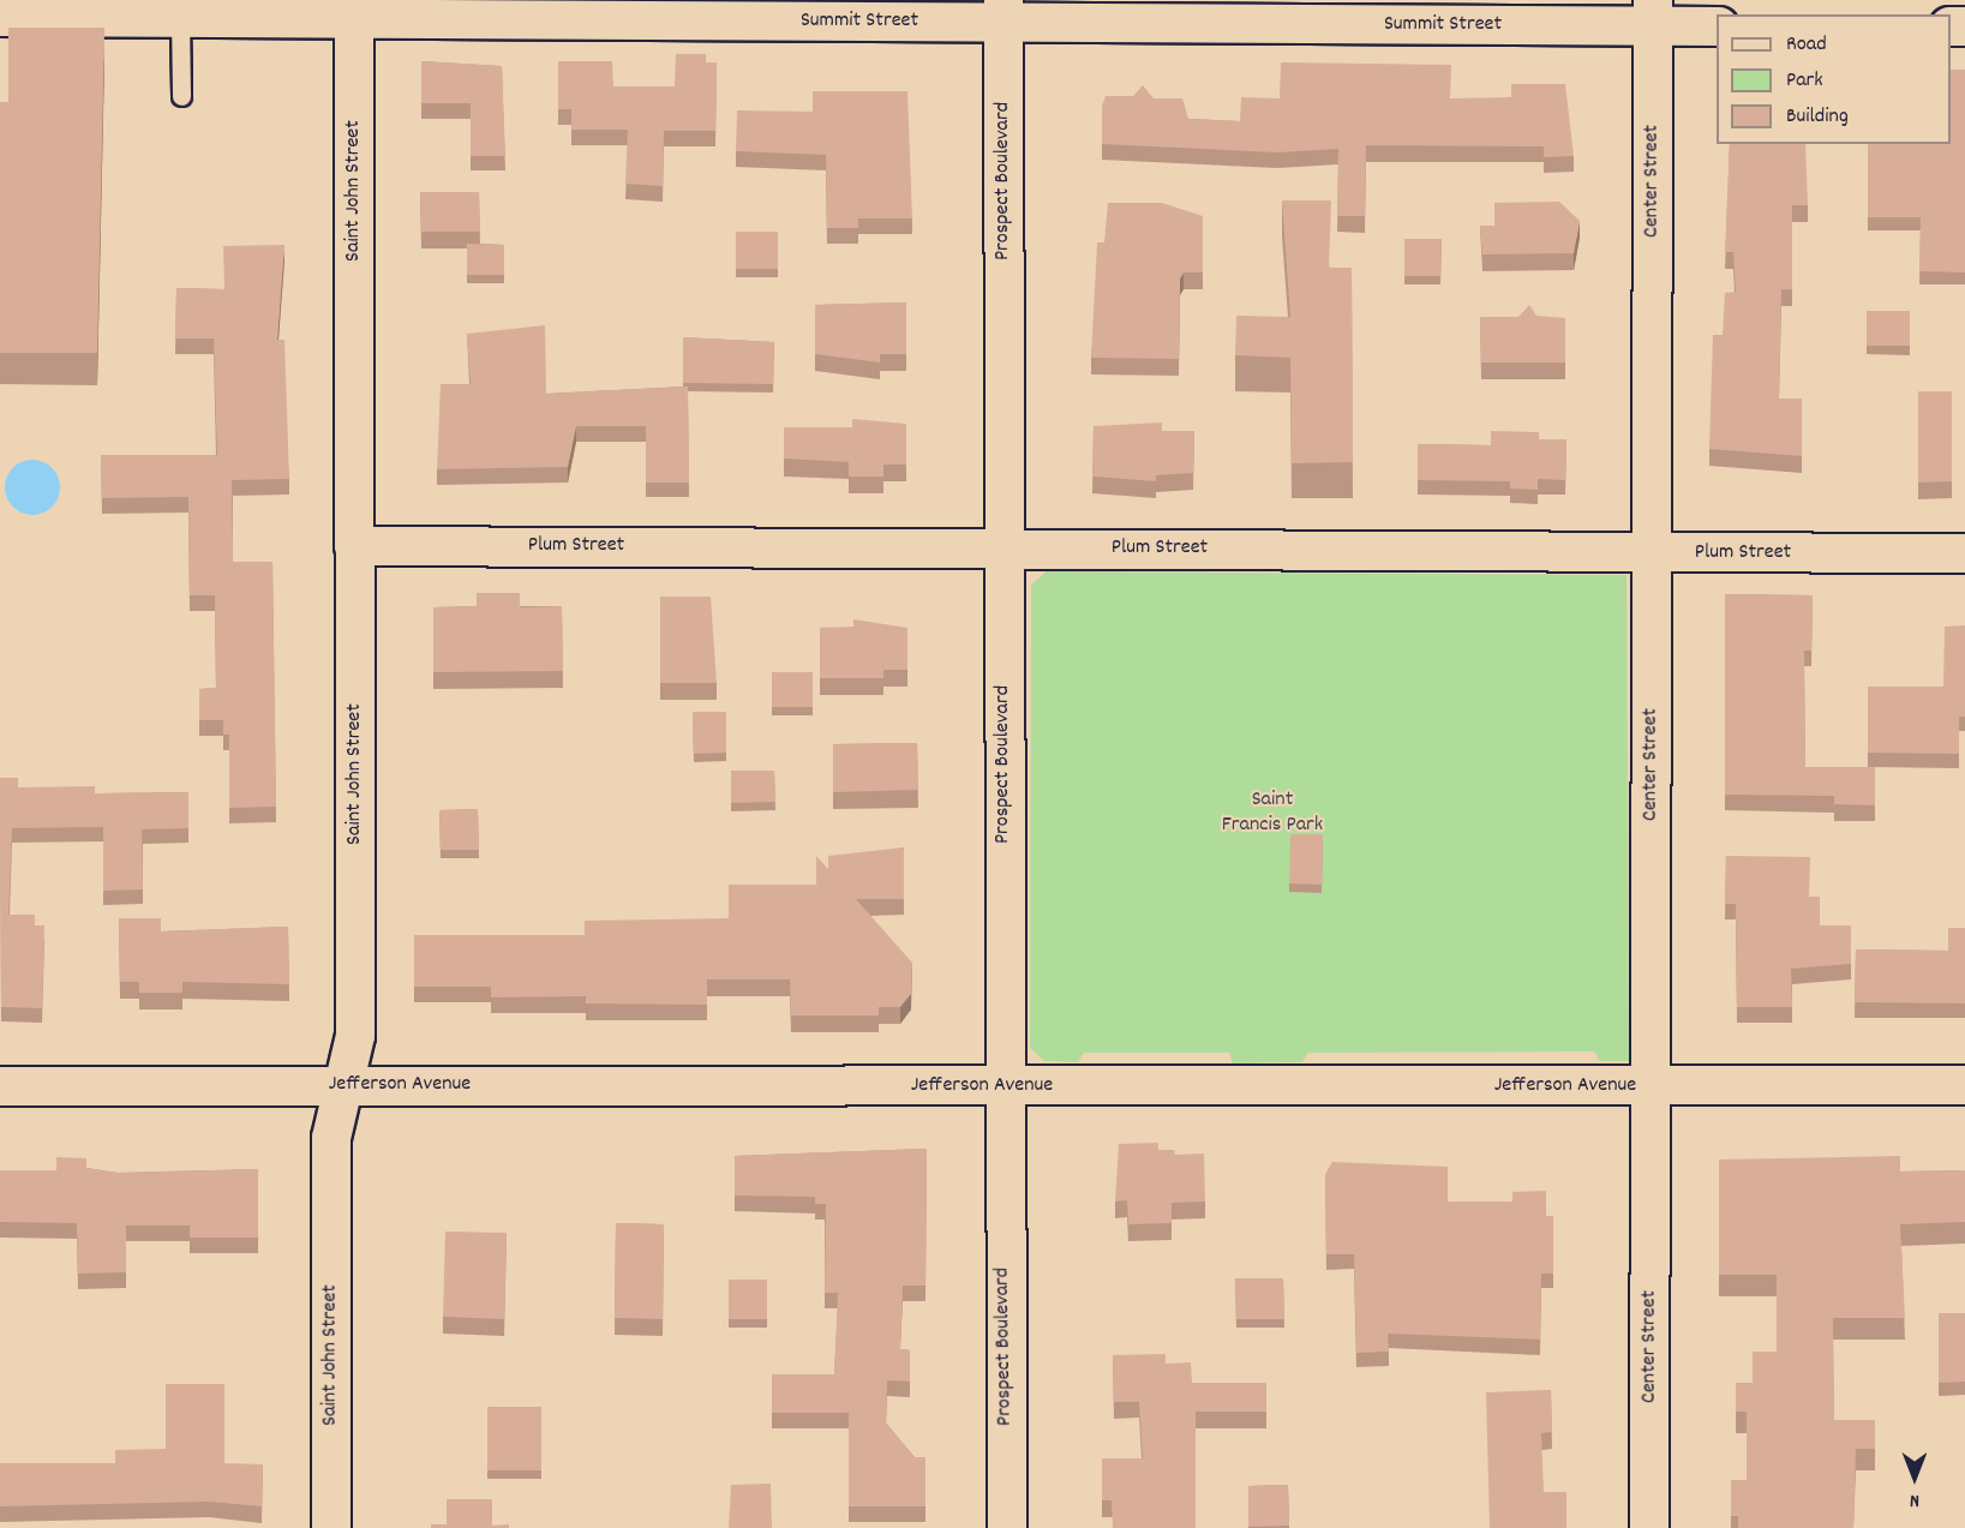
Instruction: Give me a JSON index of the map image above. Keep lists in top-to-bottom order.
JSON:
{
  "streets": {
    "street": [
      "Summit Street",
      "Prospect Boulevard",
      "Center Street",
      "Saint John Street",
      "Plum Street",
      "Jefferson Avenue"
    ]
  },
  "crossings": [
    ["Summit Street", "Prospect Boulevard"],
    ["Summit Street", "Center Street"],
    ["Summit Street", "Saint John Street"],
    ["Prospect Boulevard", "Plum Street"],
    ["Prospect Boulevard", "Jefferson Avenue"],
    ["Center Street", "Plum Street"],
    ["Center Street", "Jefferson Avenue"],
    ["Saint John Street", "Plum Street"],
    ["Saint John Street", "Jefferson Avenue"]
  ],
  "parks": ["Saint Francis Park"],
  "legend": ["Road", "Park", "Building"],
  "north": "bottom"
}
